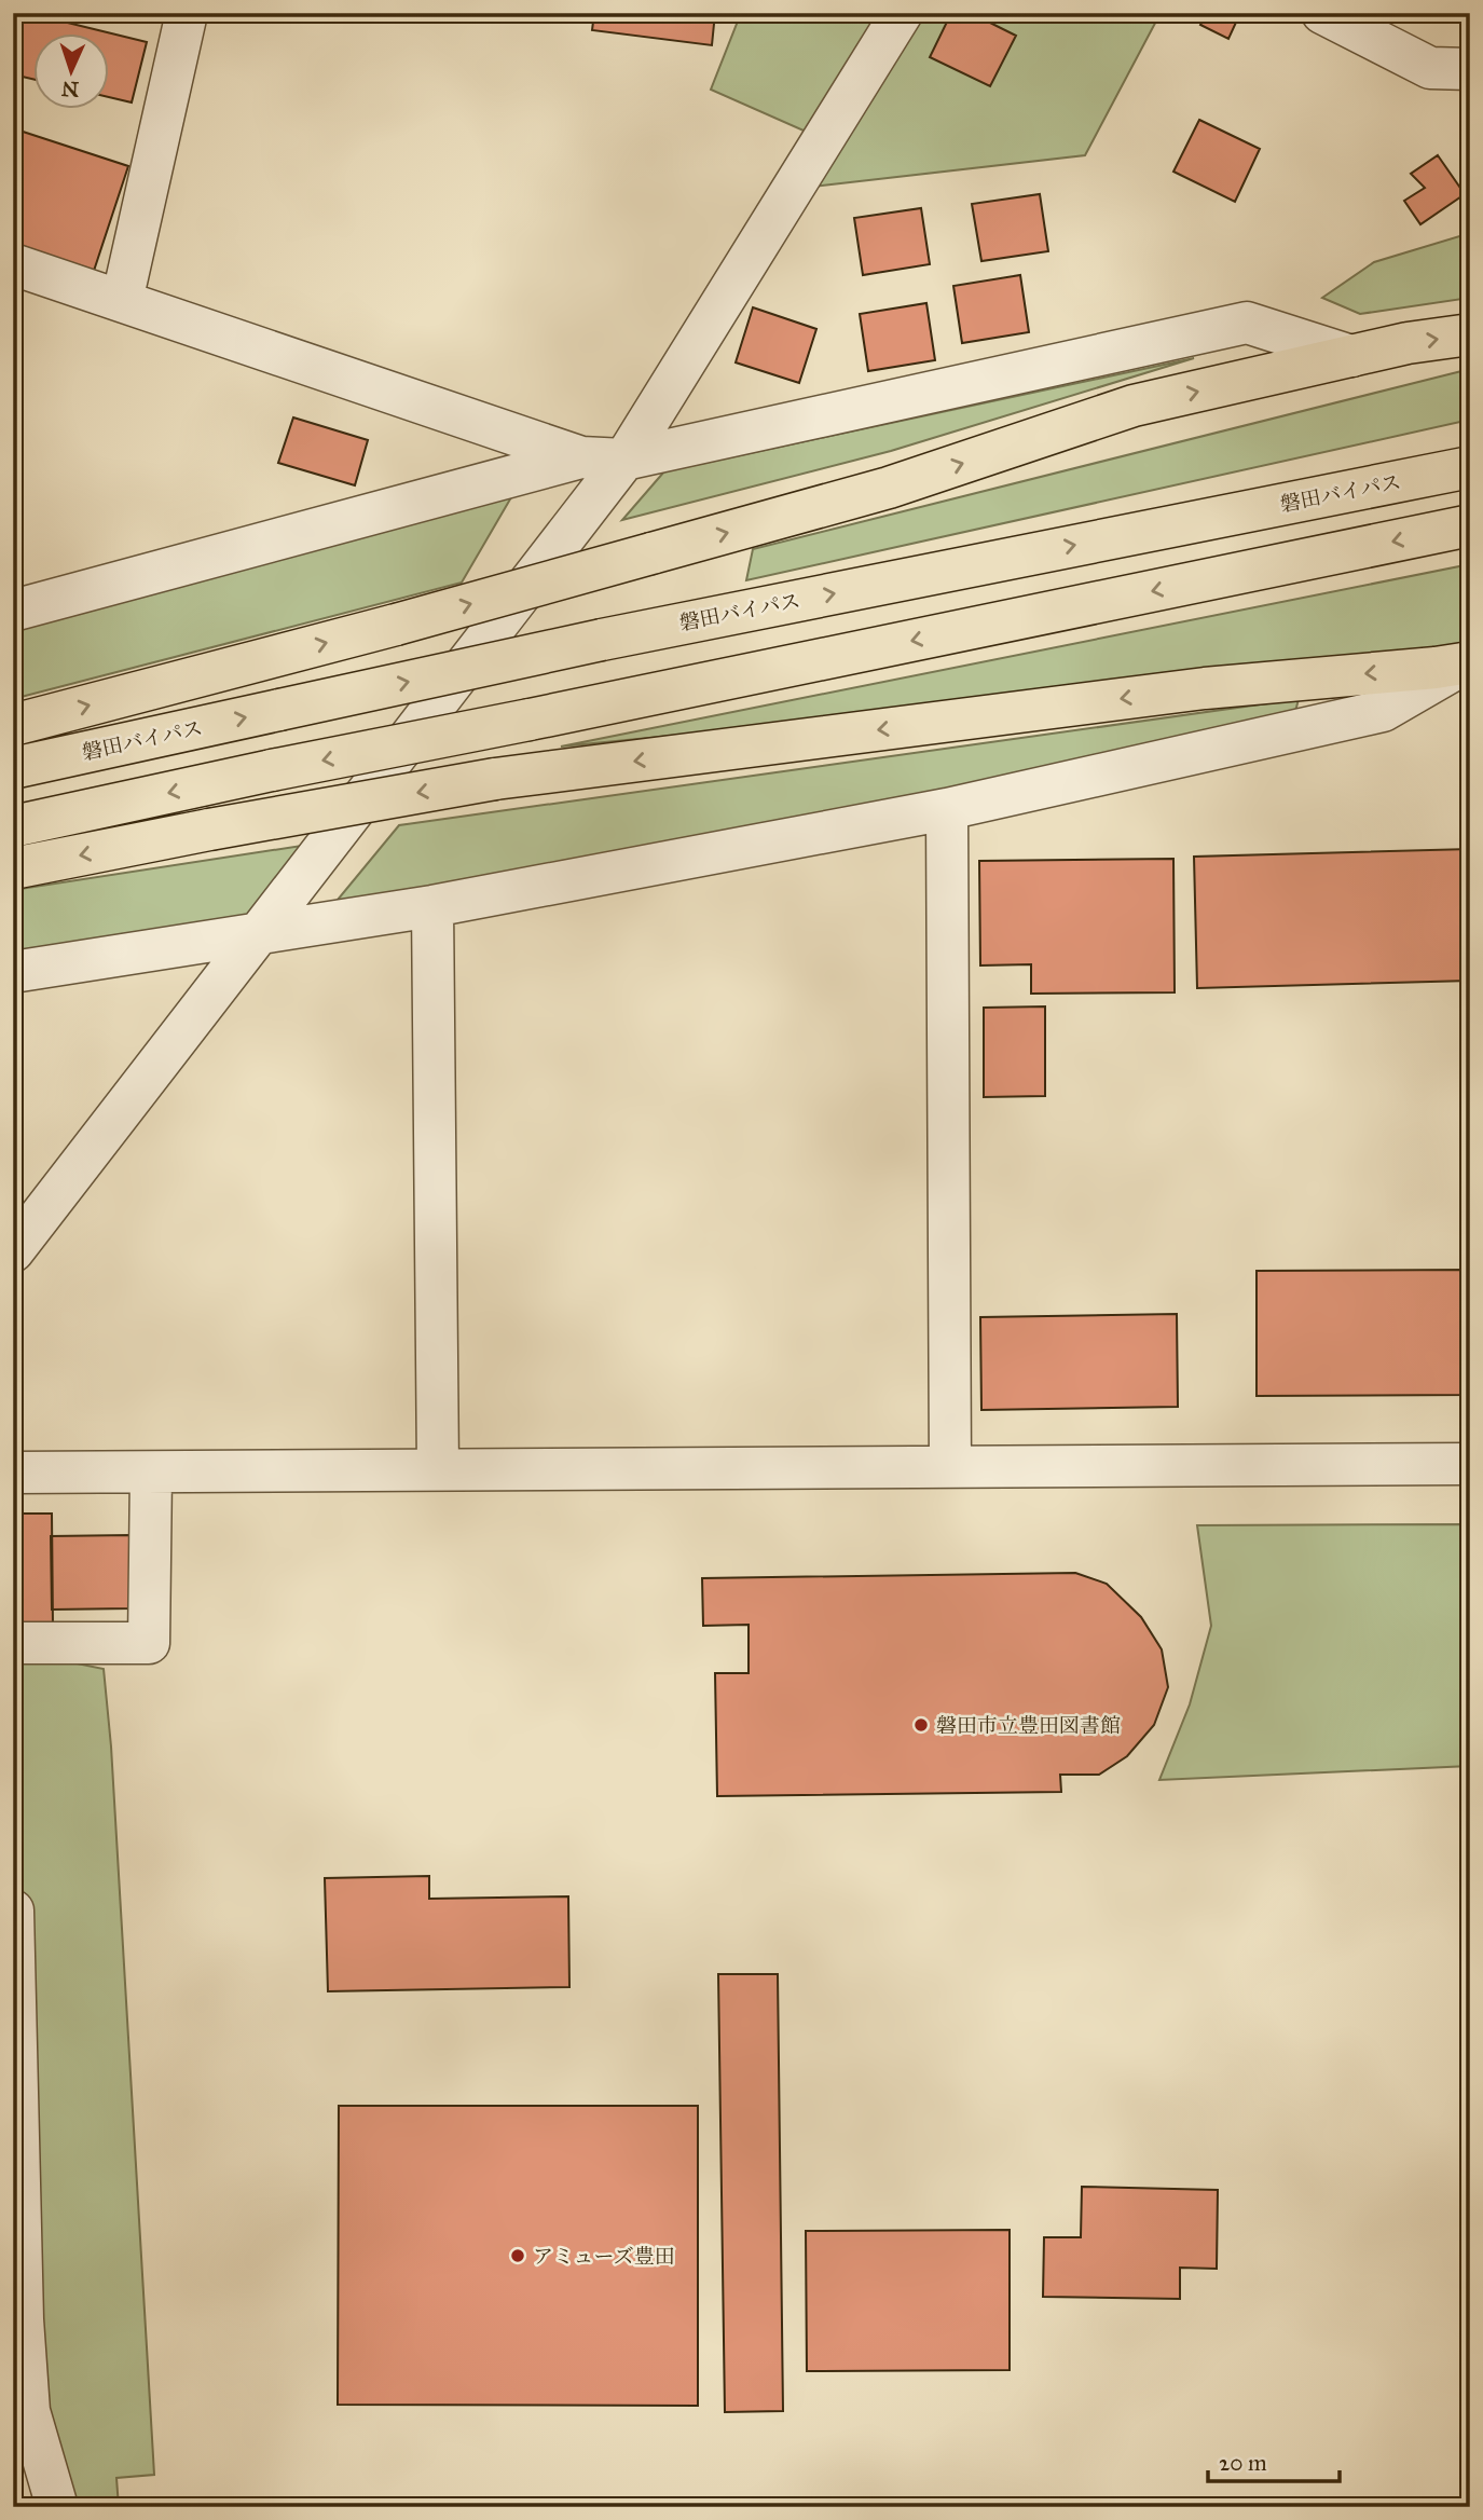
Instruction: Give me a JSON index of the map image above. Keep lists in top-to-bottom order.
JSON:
{
  "streets": {
    "highway": ["磐田バイパス"]
  },
  "places": ["磐田市立豊田図書館", "アミューズ豊田"],
  "scale_bar": "20 m",
  "north": "bottom"
}
